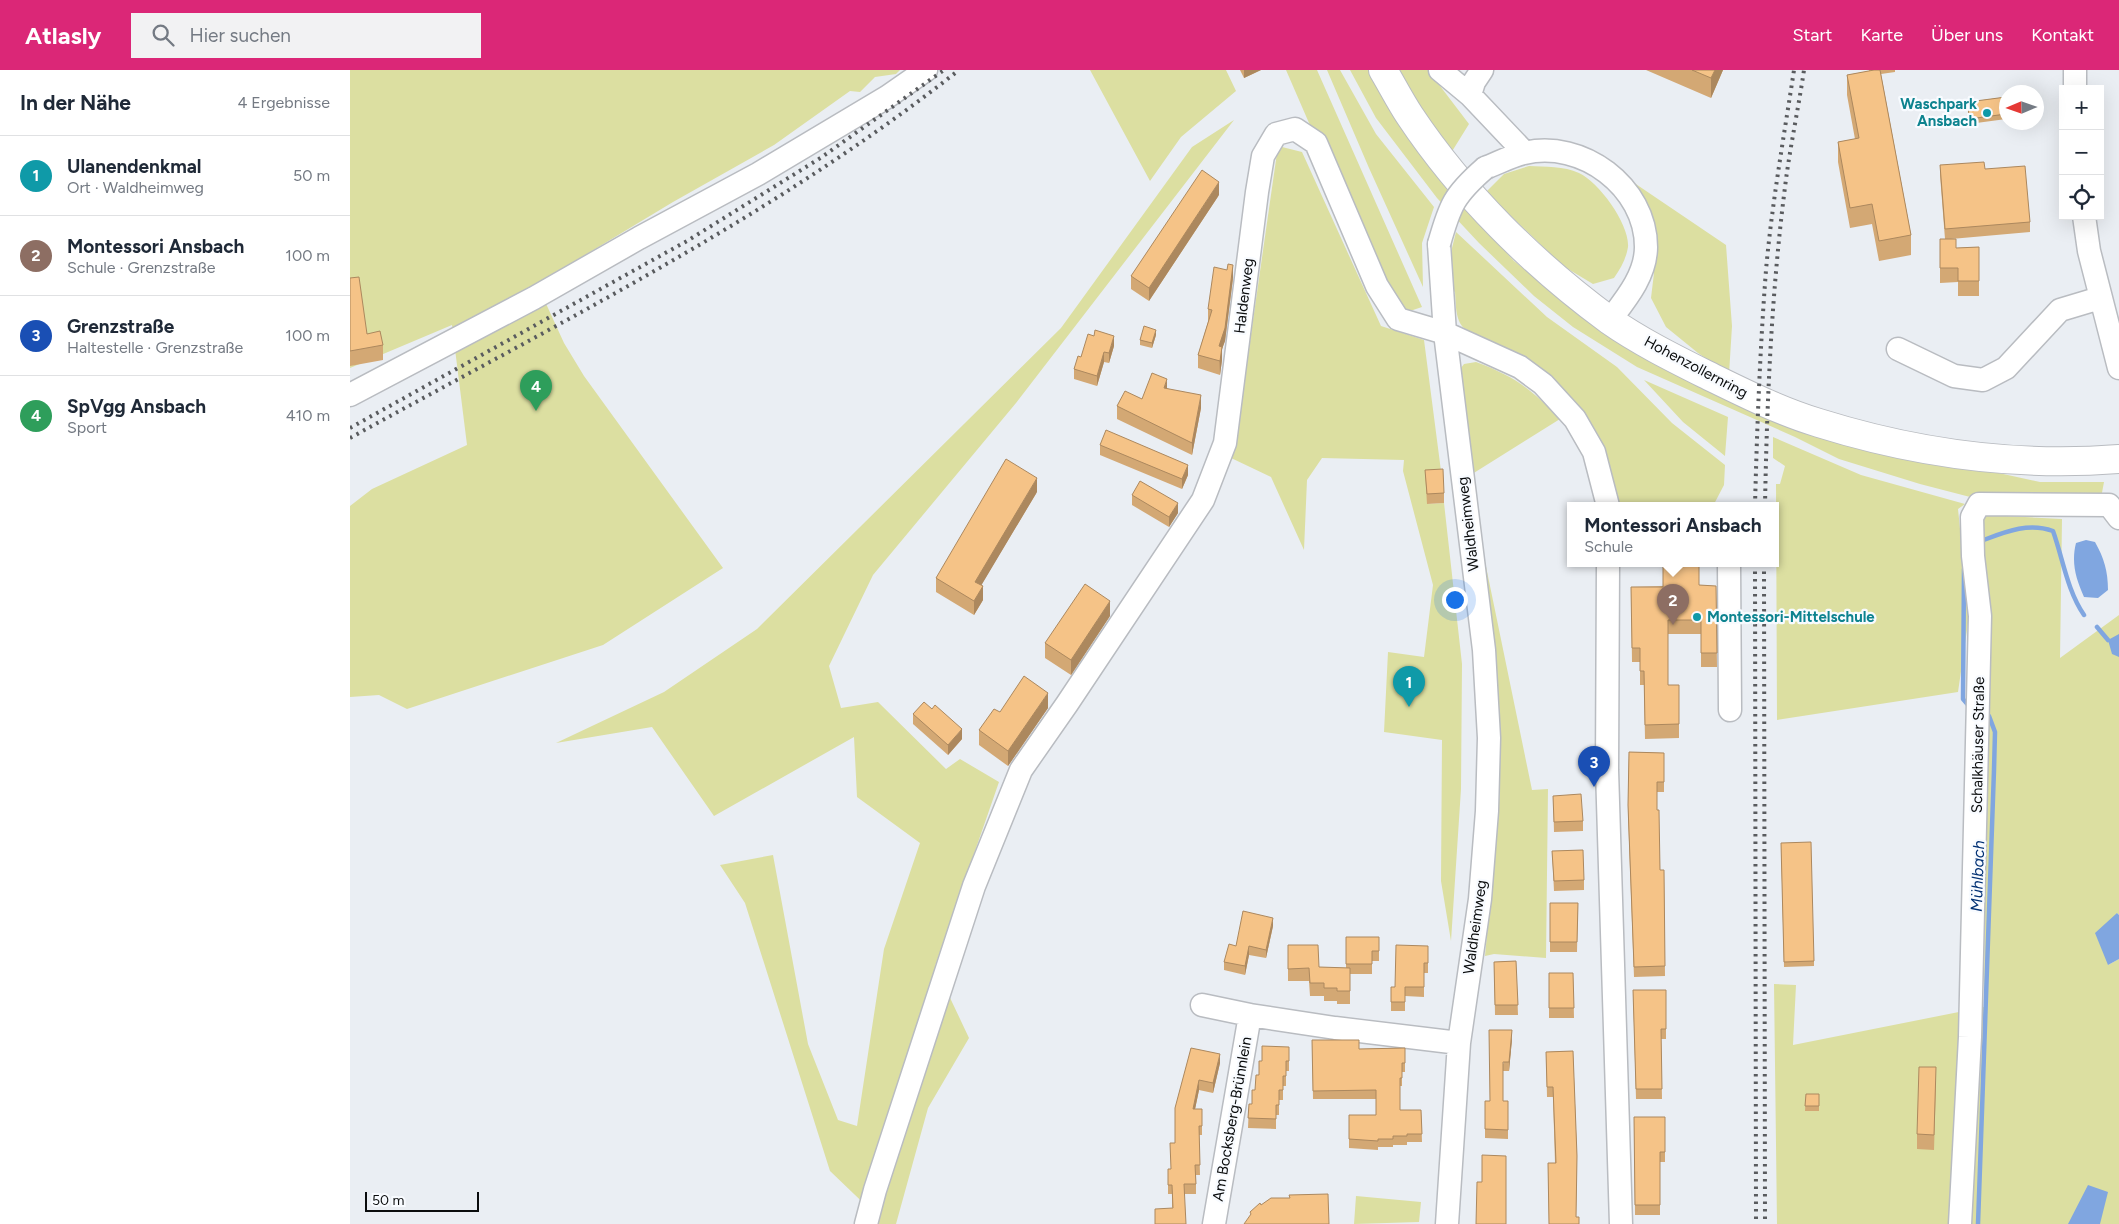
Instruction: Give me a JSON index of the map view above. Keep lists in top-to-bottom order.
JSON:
{
  "streets": {
    "main road": ["Hohenzollernring"],
    "street": [
      "Haldenweg",
      "Waldheimweg",
      "Schalkhäuser Straße",
      "Am Bocksberg-Brünnlein"
    ]
  },
  "crossings": [
    ["Haldenweg", "Waldheimweg"],
    ["Hohenzollernring", "Waldheimweg"]
  ],
  "water": ["Mühlbach"],
  "places": ["Waschpark Ansbach", "Montessori-Mittelschule"],
  "scale_bar": "50 m",
  "north": "left",
  "page": {
    "header": "Atlasly",
    "search": "Hier suchen",
    "nav": [
      "Start",
      "Karte",
      "Über uns",
      "Kontakt"
    ],
    "heading": ["In der Nähe", "4 Ergebnisse"],
    "map_buttons": ["+", "−"],
    "list": [
      {
        "mark": "1",
        "name": "Ulanendenkmal",
        "note": "Ort · Waldheimweg",
        "value": "50 m"
      },
      {
        "mark": "2",
        "name": "Montessori Ansbach",
        "note": "Schule · Grenzstraße",
        "value": "100 m"
      },
      {
        "mark": "3",
        "name": "Grenzstraße",
        "note": "Haltestelle · Grenzstraße",
        "value": "100 m"
      },
      {
        "mark": "4",
        "name": "SpVgg Ansbach",
        "note": "Sport",
        "value": "410 m"
      }
    ],
    "pins": [
      "4",
      "2",
      "1",
      "3"
    ],
    "popup": ["Montessori Ansbach", "Schule"],
    "scale": "50 m"
  }
}
